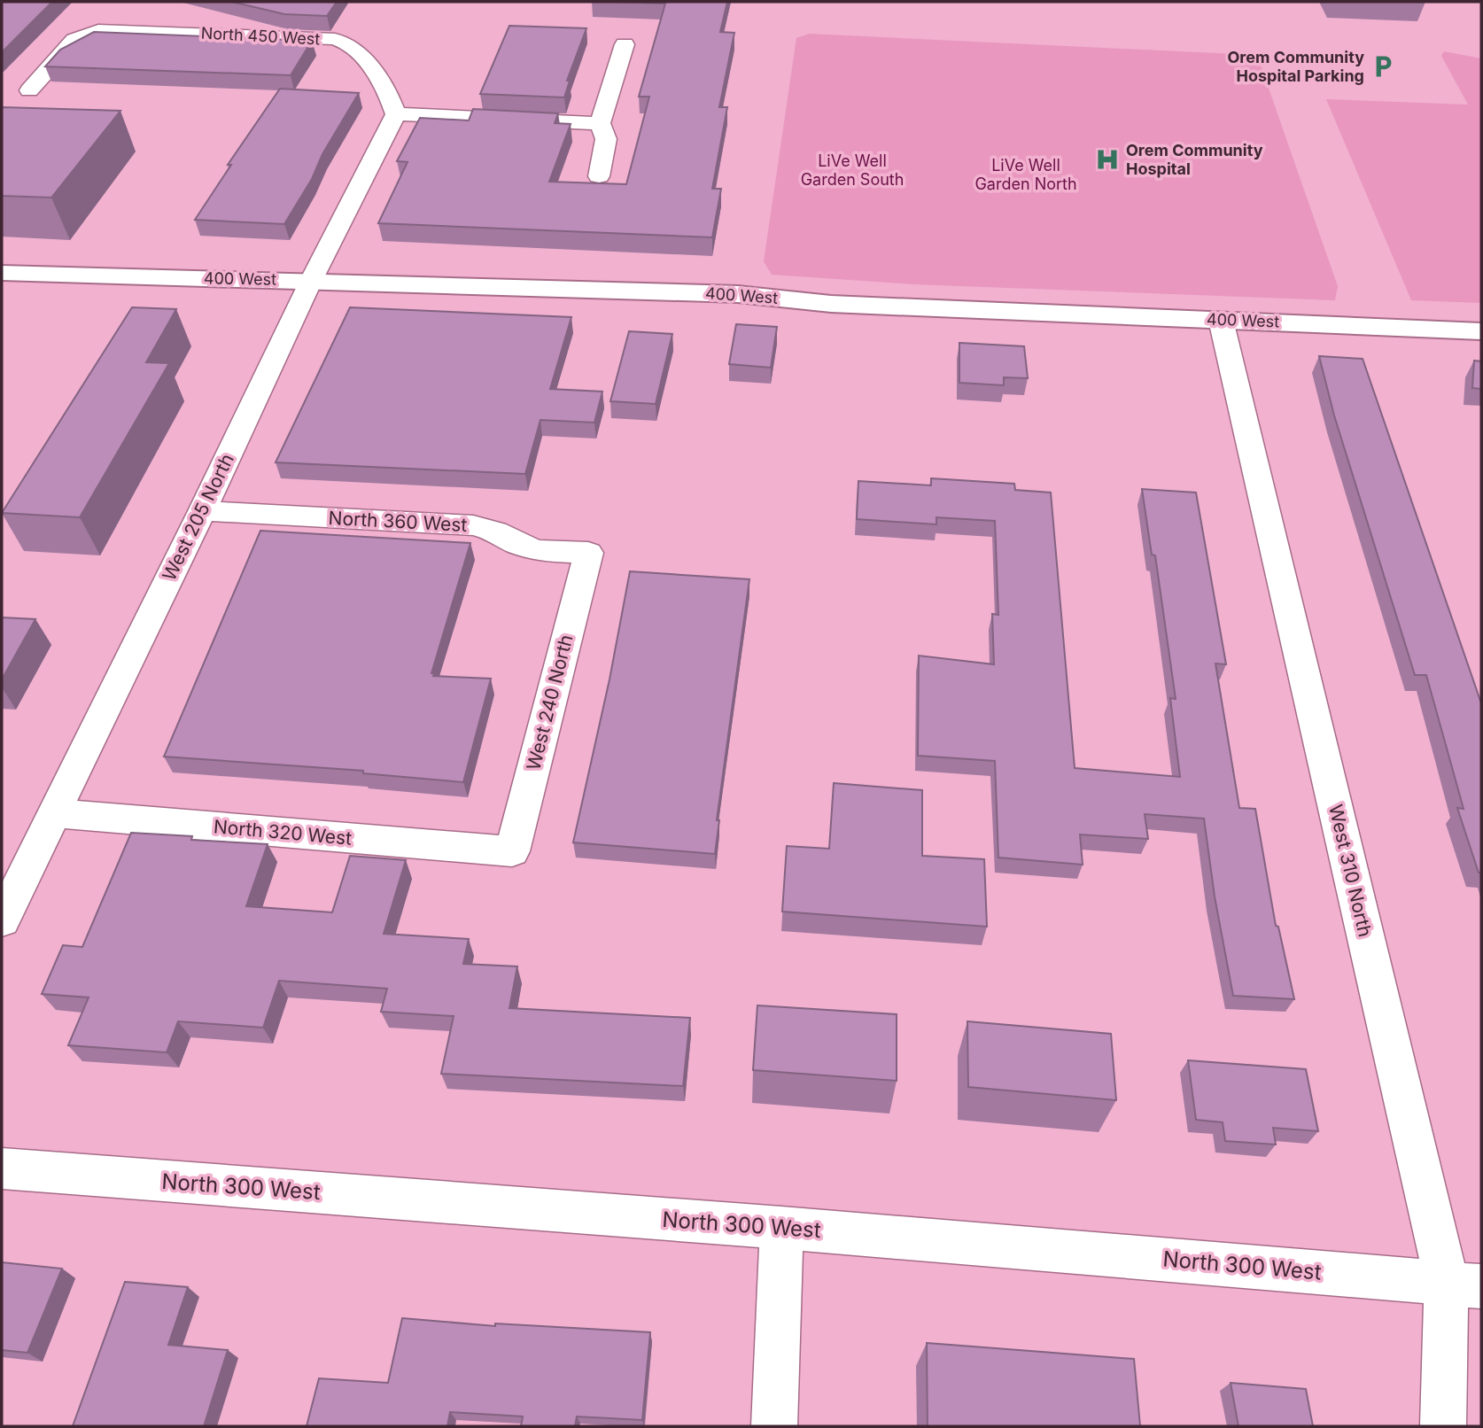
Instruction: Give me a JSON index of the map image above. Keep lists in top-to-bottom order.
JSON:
{
  "streets": {
    "main road": ["400 West"],
    "street": [
      "North 450 West",
      "West 205 North",
      "North 360 West",
      "West 240 North",
      "North 320 West",
      "West 310 North",
      "North 300 West"
    ]
  },
  "crossings": [
    ["North 450 West", "West 205 North"],
    ["400 West", "West 205 North"],
    ["400 West", "West 310 North"],
    ["West 205 North", "North 360 West"],
    ["West 205 North", "North 320 West"],
    ["North 360 West", "West 240 North"],
    ["West 240 North", "North 320 West"],
    ["West 310 North", "North 300 West"]
  ],
  "parks": ["LiVe Well Garden South", "LiVe Well Garden North"],
  "places": {
    "parking": ["Orem Community Hospital Parking"],
    "hospital": ["Orem Community Hospital"]
  }
}
